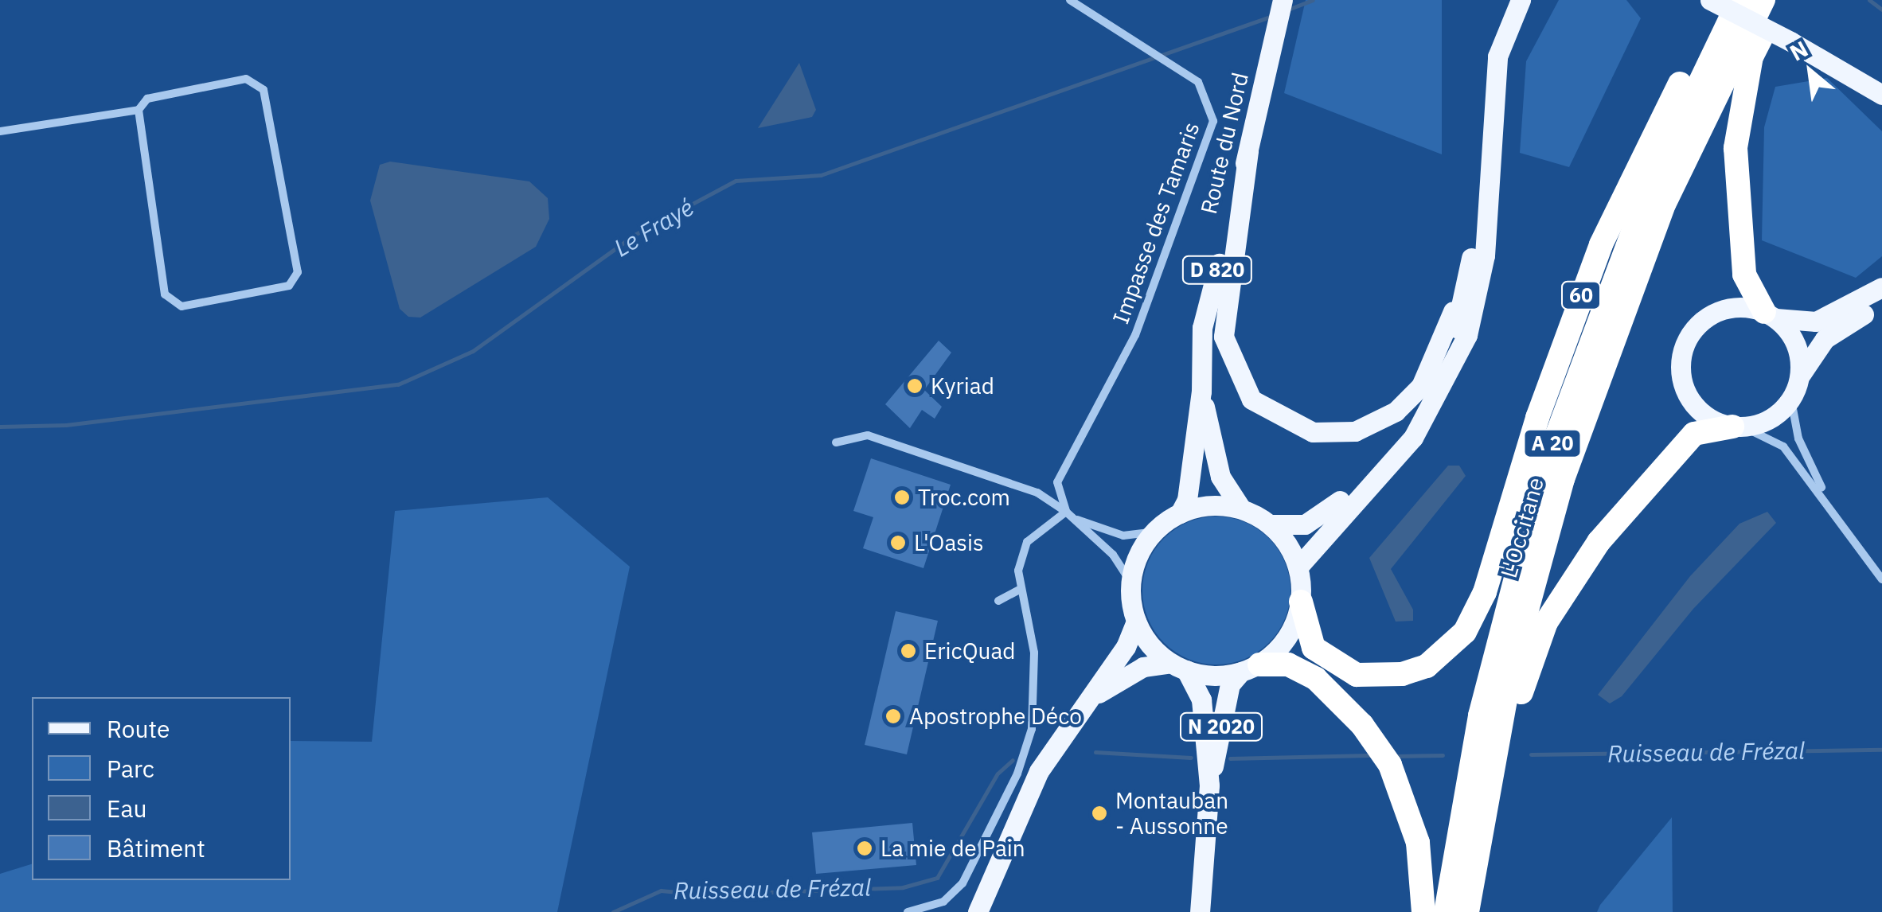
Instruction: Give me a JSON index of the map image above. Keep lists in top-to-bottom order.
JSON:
{
  "streets": {
    "highway": ["60", "A 20", "L'Occitane"],
    "main road": ["Route du Nord", "D 820", "N 2020"],
    "street": ["Impasse des Tamaris"]
  },
  "crossings": [
    ["Route du Nord", "60"],
    ["Route du Nord", "N 2020"],
    ["60", "L'Occitane"],
    ["60", "N 2020"]
  ],
  "water": ["Le Frayé", "Ruisseau de Frézal"],
  "places": [
    "Kyriad",
    "Troc.com",
    "L'Oasis",
    "EricQuad",
    "Apostrophe Déco",
    "Montauban - Aussonne",
    "La mie de Pain"
  ],
  "legend": [
    "Route",
    "Parc",
    "Eau",
    "Bâtiment"
  ],
  "north": "top left"
}
